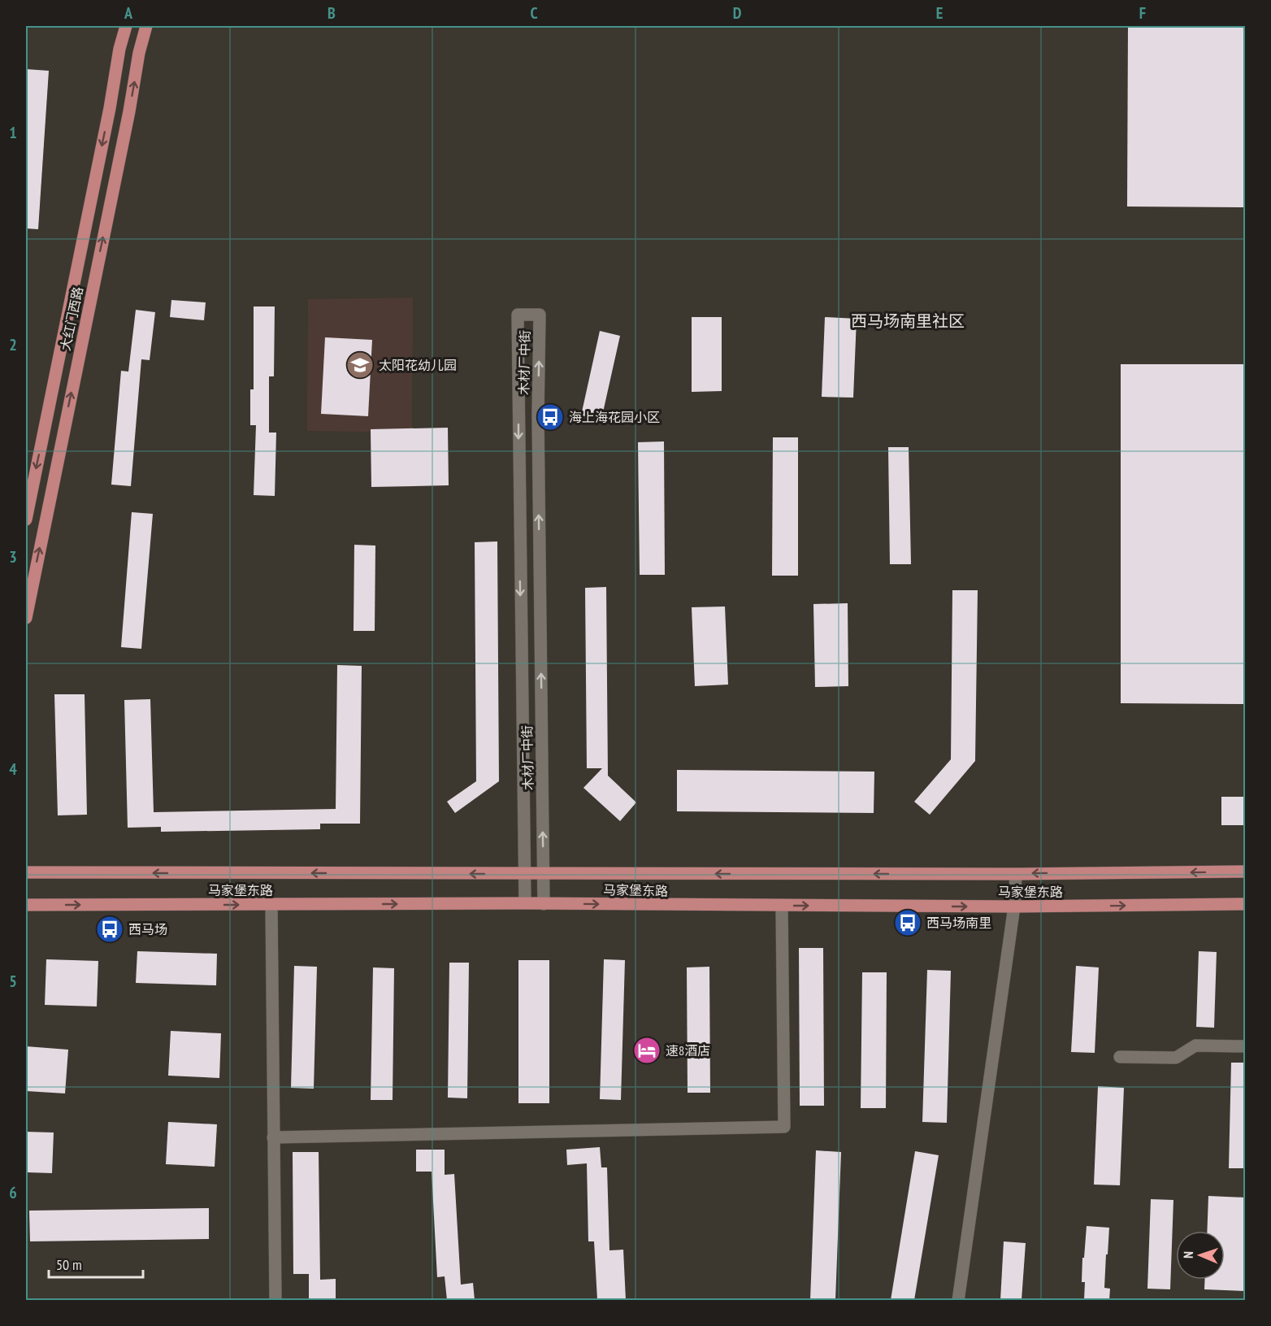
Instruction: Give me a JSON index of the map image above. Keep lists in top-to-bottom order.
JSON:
{
  "streets": {
    "main road": ["大红门西路", "马家堡东路"],
    "street": ["木材厂中街"]
  },
  "crossings": [
    ["木材厂中街", "马家堡东路"]
  ],
  "districts": ["西马场南里社区"],
  "places": {
    "school or university": ["太阳花幼儿园"],
    "bus stop": ["海上海花园小区", "西马场南里", "西马场"],
    "hotel": ["速8酒店"]
  },
  "scale_bar": "50 m",
  "north": "left",
  "grid": {
    "columns": [
      "A",
      "B",
      "C",
      "D",
      "E",
      "F"
    ],
    "rows": [
      "1",
      "2",
      "3",
      "4",
      "5",
      "6"
    ]
  }
}
